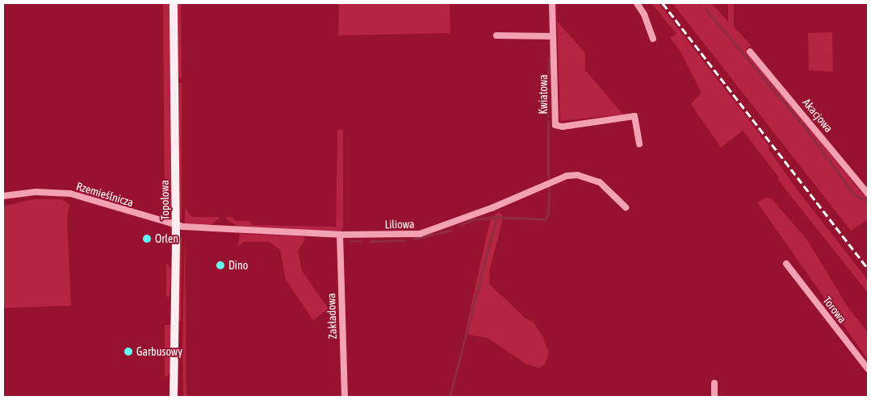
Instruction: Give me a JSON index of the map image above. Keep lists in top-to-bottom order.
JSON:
{
  "streets": {
    "main road": ["Topolowa"],
    "street": [
      "Kwiatowa",
      "Akacjowa",
      "Rzemieślnicza",
      "Liliowa",
      "Torowa",
      "Zakładowa"
    ]
  },
  "crossings": [
    ["Rzemieślnicza", "Topolowa"],
    ["Rzemieślnicza", "Liliowa"],
    ["Topolowa", "Liliowa"],
    ["Liliowa", "Zakładowa"]
  ],
  "places": ["Orlen", "Dino", "Garbusowy"]
}
